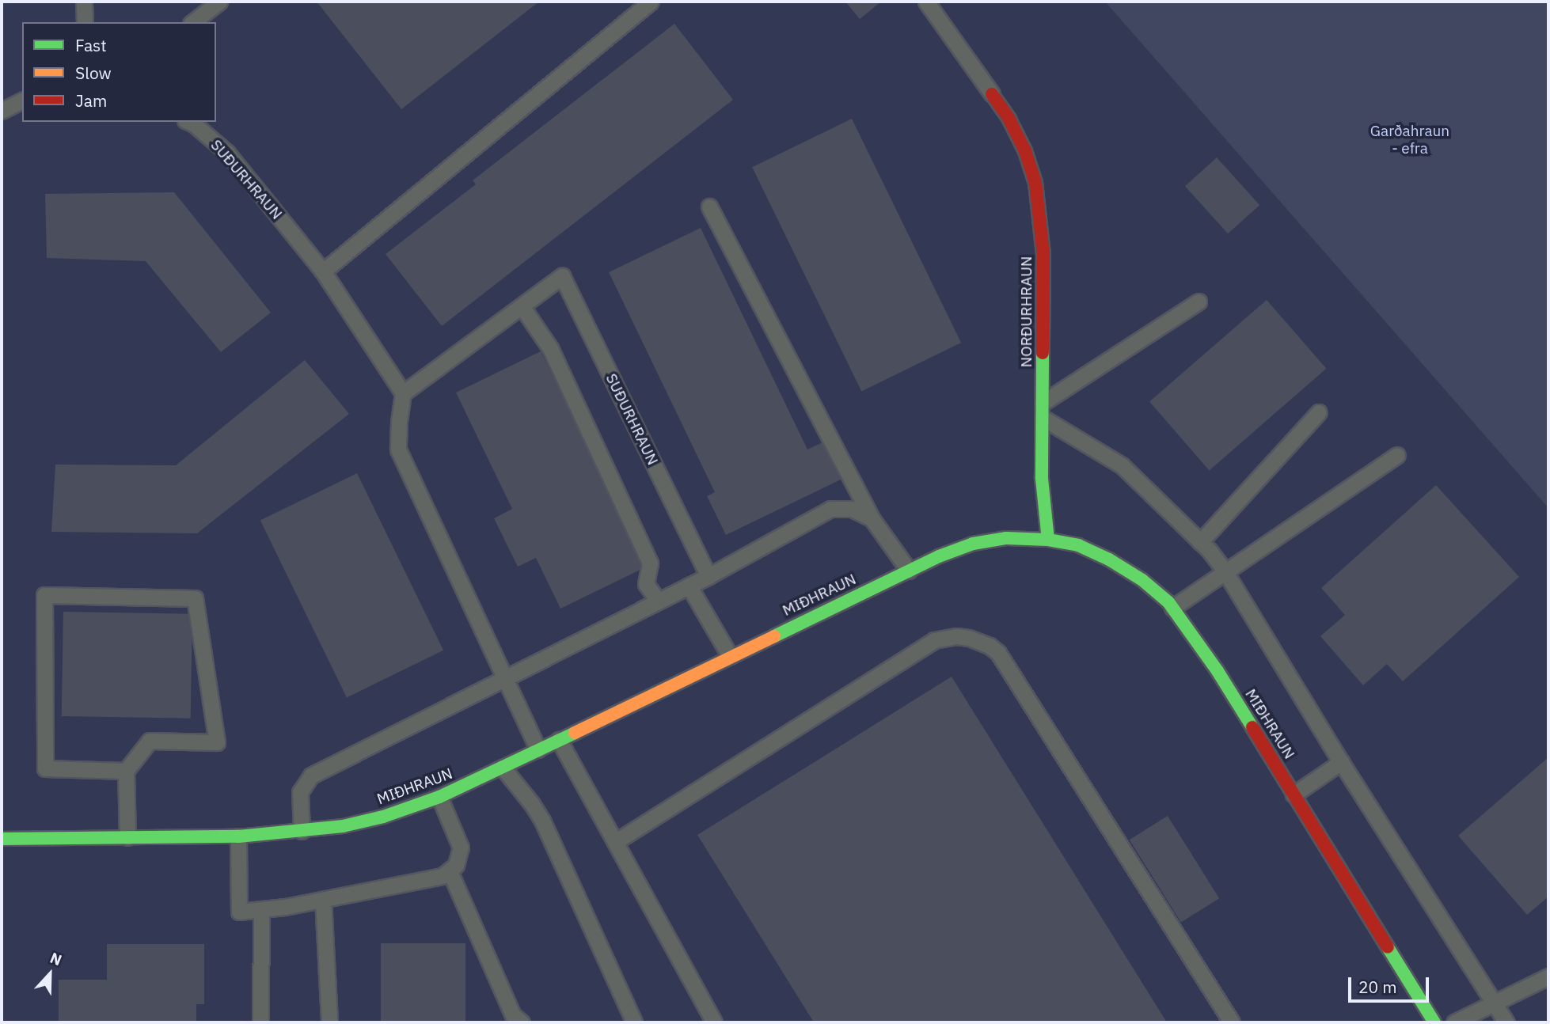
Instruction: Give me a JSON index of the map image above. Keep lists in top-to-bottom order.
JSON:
{
  "streets": {
    "street": ["NORÐURHRAUN", "MIÐHRAUN"],
    "lane": ["SUÐURHRAUN"]
  },
  "crossings": [
    ["NORÐURHRAUN", "MIÐHRAUN"]
  ],
  "parks": ["Garðahraun - efra"],
  "legend": ["Fast", "Slow", "Jam"],
  "scale_bar": "20 m",
  "north": "top"
}
